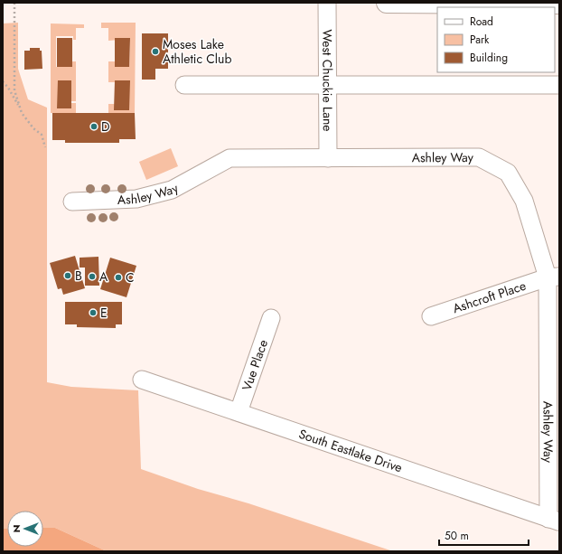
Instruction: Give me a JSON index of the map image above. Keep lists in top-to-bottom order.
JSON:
{
  "streets": {
    "street": [
      "West Chuckie Lane",
      "Ashley Way",
      "Ashcroft Place",
      "Vue Place",
      "South Eastlake Drive"
    ]
  },
  "crossings": [
    ["West Chuckie Lane", "Ashley Way"],
    ["Ashley Way", "Ashcroft Place"],
    ["Ashley Way", "South Eastlake Drive"],
    ["Vue Place", "South Eastlake Drive"]
  ],
  "places": [
    "Moses Lake Athletic Club",
    "D",
    "B",
    "A",
    "C",
    "E"
  ],
  "legend": ["Road", "Park", "Building"],
  "scale_bar": "50 m",
  "north": "left"
}
